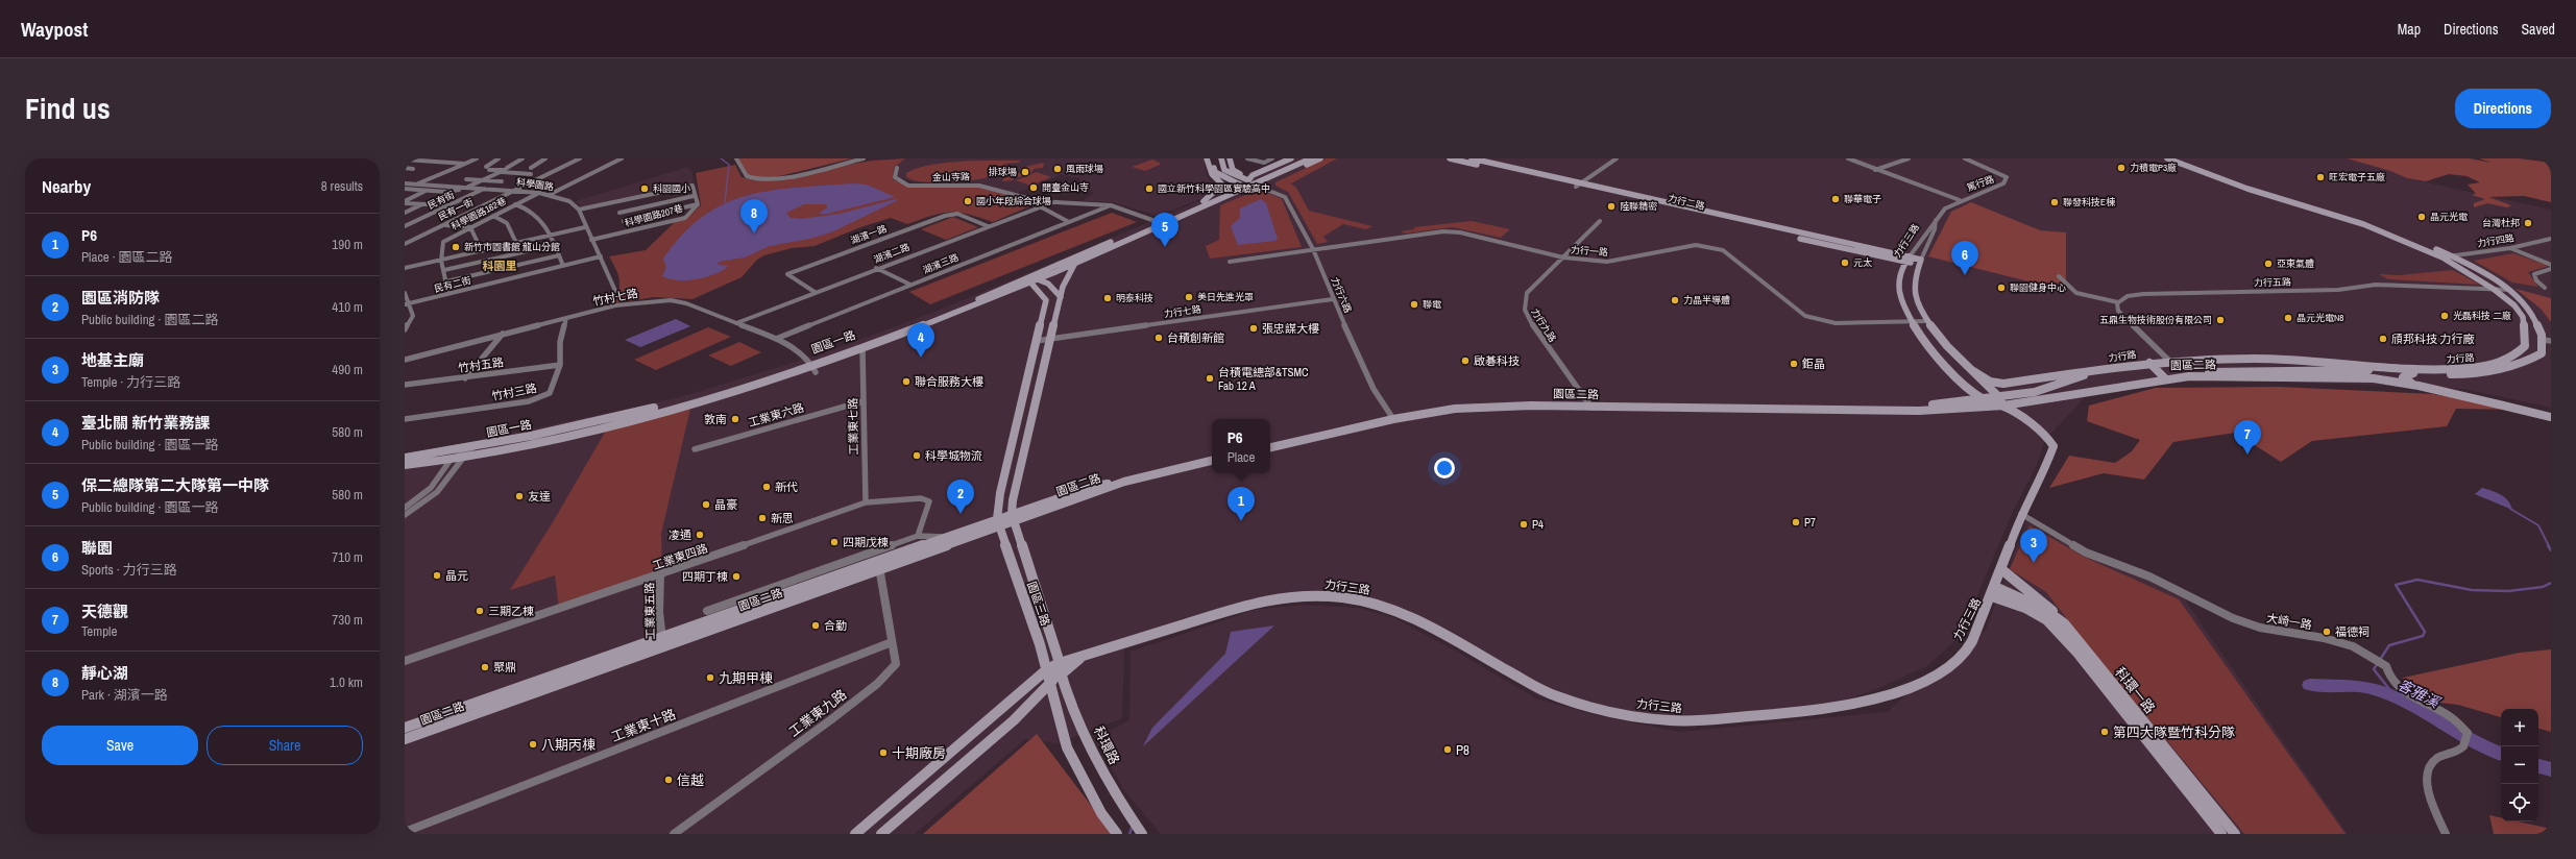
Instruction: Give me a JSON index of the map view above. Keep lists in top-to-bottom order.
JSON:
{
  "streets": {
    "street": [
      "金山寺路",
      "篤行路",
      "科學園路",
      "民有街",
      "力行二路",
      "民有一街",
      "科學園路162巷",
      "科學園路207巷",
      "湖濱一路",
      "力行三路",
      "力行四路",
      "力行一路",
      "湖濱二路",
      "湖濱三路",
      "力行五路",
      "民有二街",
      "力行六路",
      "竹村七路",
      "力行七路",
      "力行九路",
      "園區一路",
      "力行路",
      "竹村五路",
      "園區二路",
      "竹村三路",
      "工業東六路",
      "工業東七路",
      "工業東四路",
      "園區三路",
      "工業東五路",
      "大崎一路",
      "科環一路",
      "工業東九路",
      "工業東十路",
      "科環路"
    ]
  },
  "crossings": [
    ["金山寺路", "湖濱二路"],
    ["金山寺路", "湖濱三路"],
    ["金山寺路", "園區一路"],
    ["篤行路", "力行三路"],
    ["科學園路", "民有街"],
    ["科學園路", "民有一街"],
    ["科學園路", "科學園路162巷"],
    ["力行二路", "力行三路"],
    ["湖濱一路", "湖濱二路"],
    ["力行三路", "力行一路"],
    ["力行三路", "力行路"],
    ["力行三路", "園區二路"],
    ["力行三路", "園區三路"],
    ["力行三路", "大崎一路"],
    ["力行三路", "科環一路"],
    ["力行三路", "科環路"],
    ["力行四路", "力行路"],
    ["力行一路", "力行六路"],
    ["力行一路", "力行九路"],
    ["湖濱二路", "竹村七路"],
    ["湖濱三路", "竹村七路"],
    ["力行五路", "力行路"],
    ["力行六路", "力行七路"],
    ["力行六路", "園區二路"],
    ["竹村七路", "園區一路"],
    ["竹村七路", "竹村三路"],
    ["力行七路", "園區三路"],
    ["力行九路", "園區二路"],
    ["園區一路", "工業東七路"],
    ["力行路", "園區二路"],
    ["竹村五路", "竹村三路"],
    ["園區二路", "園區三路"],
    ["園區二路", "工業東五路"],
    ["園區二路", "工業東九路"],
    ["工業東六路", "工業東七路"],
    ["工業東七路", "工業東四路"],
    ["工業東四路", "工業東五路"],
    ["園區三路", "科環路"],
    ["工業東九路", "工業東十路"]
  ],
  "districts": ["科園里"],
  "water": ["客雅溪"],
  "places": [
    "力積電P3廠",
    "風雨球場",
    "排球場",
    "旺宏電子五廠",
    "開臺金山寺",
    "科園國小",
    "國立新竹科學園區實驗高中",
    "聯華電子",
    "國小年段綜合球場",
    "聯發科技E棟",
    "陸聯精密",
    "晶元光電",
    "台灣杜邦",
    "新竹市圖書館 龍山分館",
    "元太",
    "亞東氣體",
    "聯園健身中心",
    "美日先進光罩",
    "明泰科技",
    "力晶半導體",
    "聯電",
    "光磊科技 二廠",
    "晶元光電N8",
    "五鼎生物技術股份有限公司",
    "張忠謀大樓",
    "台積創新館",
    "頎邦科技 力行廠",
    "啟碁科技",
    "鉅晶",
    "台積電總部&TSMC Fab 12 A",
    "聯合服務大樓",
    "敦南",
    "科學城物流",
    "新代",
    "友達",
    "晶豪",
    "新思",
    "P7",
    "P4",
    "凌通",
    "四期戊棟",
    "晶元",
    "四期丁棟",
    "三期乙棟",
    "合勤",
    "福德祠",
    "聚鼎",
    "九期甲棟",
    "第四大隊暨竹科分隊",
    "八期丙棟",
    "P8",
    "十期廠房",
    "信越"
  ],
  "page": {
    "header": "Waypost",
    "nav": ["Map", "Directions", "Saved"],
    "title": "Find us",
    "buttons": [
      "Directions",
      ["Save", "Share"]
    ],
    "heading": ["Nearby", "8 results"],
    "pins": [
      "8",
      "5",
      "6",
      "4",
      "7",
      "2",
      "1",
      "3"
    ],
    "list": [
      {
        "mark": "1",
        "name": "P6",
        "note": "Place · 園區二路",
        "value": "190 m"
      },
      {
        "mark": "2",
        "name": "園區消防隊",
        "note": "Public building · 園區二路",
        "value": "410 m"
      },
      {
        "mark": "3",
        "name": "地基主廟",
        "note": "Temple · 力行三路",
        "value": "490 m"
      },
      {
        "mark": "4",
        "name": "臺北關 新竹業務課",
        "note": "Public building · 園區一路",
        "value": "580 m"
      },
      {
        "mark": "5",
        "name": "保二總隊第二大隊第一中隊",
        "note": "Public building · 園區一路",
        "value": "580 m"
      },
      {
        "mark": "6",
        "name": "聯園",
        "note": "Sports · 力行三路",
        "value": "710 m"
      },
      {
        "mark": "7",
        "name": "天德觀",
        "note": "Temple",
        "value": "730 m"
      },
      {
        "mark": "8",
        "name": "靜心湖",
        "note": "Park · 湖濱一路",
        "value": "1.0 km"
      }
    ],
    "popup": ["P6", "Place"],
    "map_buttons": ["+", "−"]
  }
}
